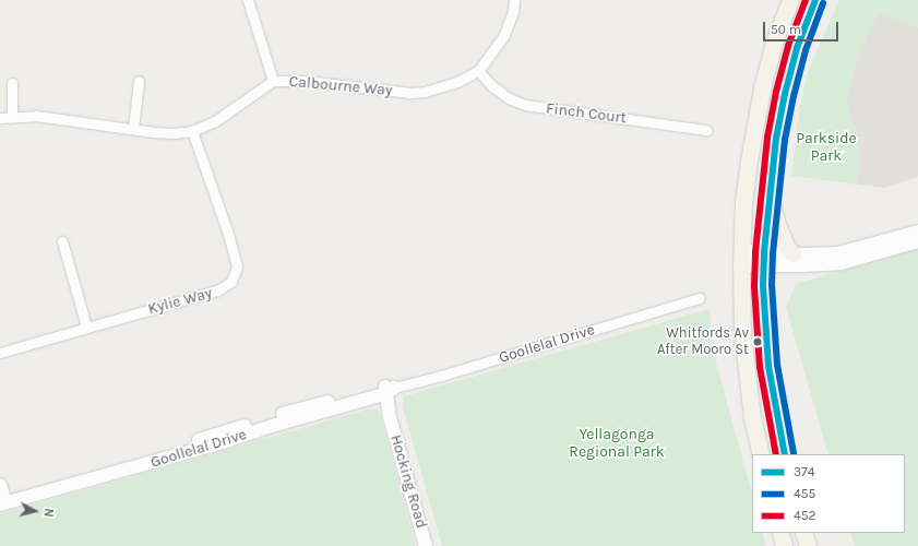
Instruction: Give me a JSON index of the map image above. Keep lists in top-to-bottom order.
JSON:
{
  "streets": {
    "street": [
      "Calbourne Way",
      "Finch Court",
      "Kylie Way",
      "Goollelal Drive",
      "Hocking Road"
    ]
  },
  "crossings": [
    ["Calbourne Way", "Finch Court"],
    ["Calbourne Way", "Kylie Way"],
    ["Goollelal Drive", "Hocking Road"]
  ],
  "parks": ["Parkside Park", "Yellagonga Regional Park"],
  "places": ["Whitfords Av After Mooro St"],
  "lines": ["transit line 374", "transit line 452", "transit line 455"],
  "legend": ["374", "455", "452"],
  "scale_bar": "50 m",
  "north": "right"
}
